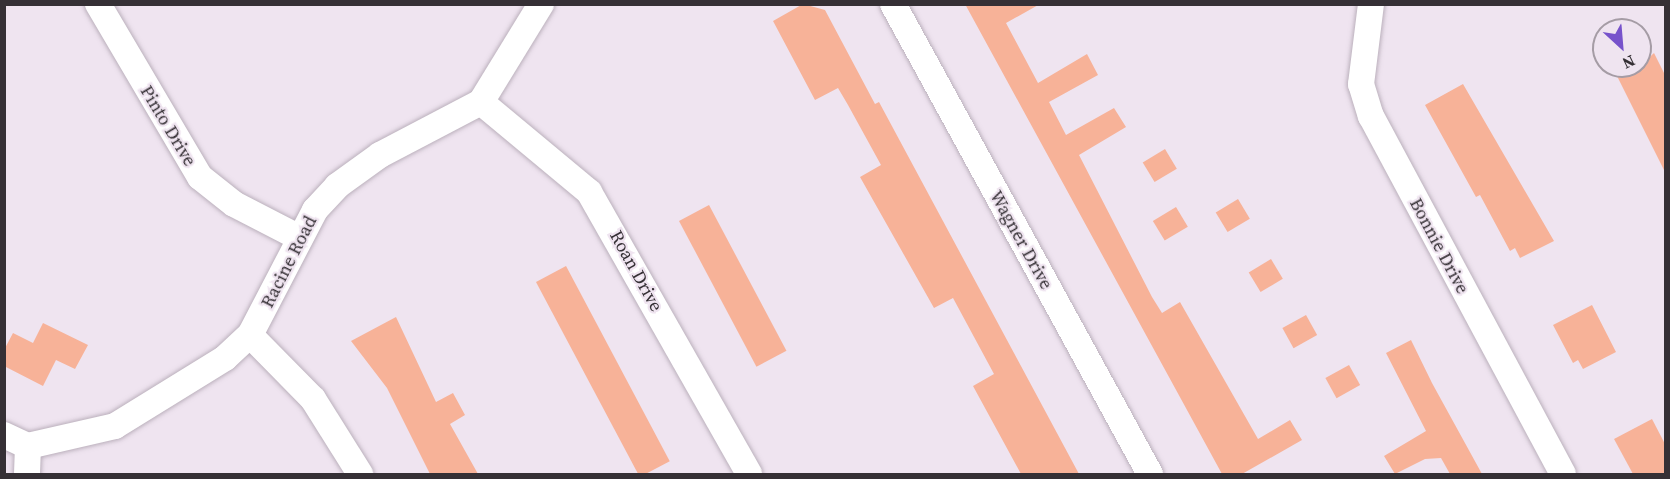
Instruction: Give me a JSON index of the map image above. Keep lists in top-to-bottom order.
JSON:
{
  "streets": {
    "street": [
      "Pinto Drive",
      "Wagner Drive",
      "Bonnie Drive",
      "Racine Road",
      "Roan Drive"
    ]
  },
  "crossings": [
    ["Pinto Drive", "Racine Road"],
    ["Racine Road", "Roan Drive"]
  ],
  "north": "bottom right"
}
